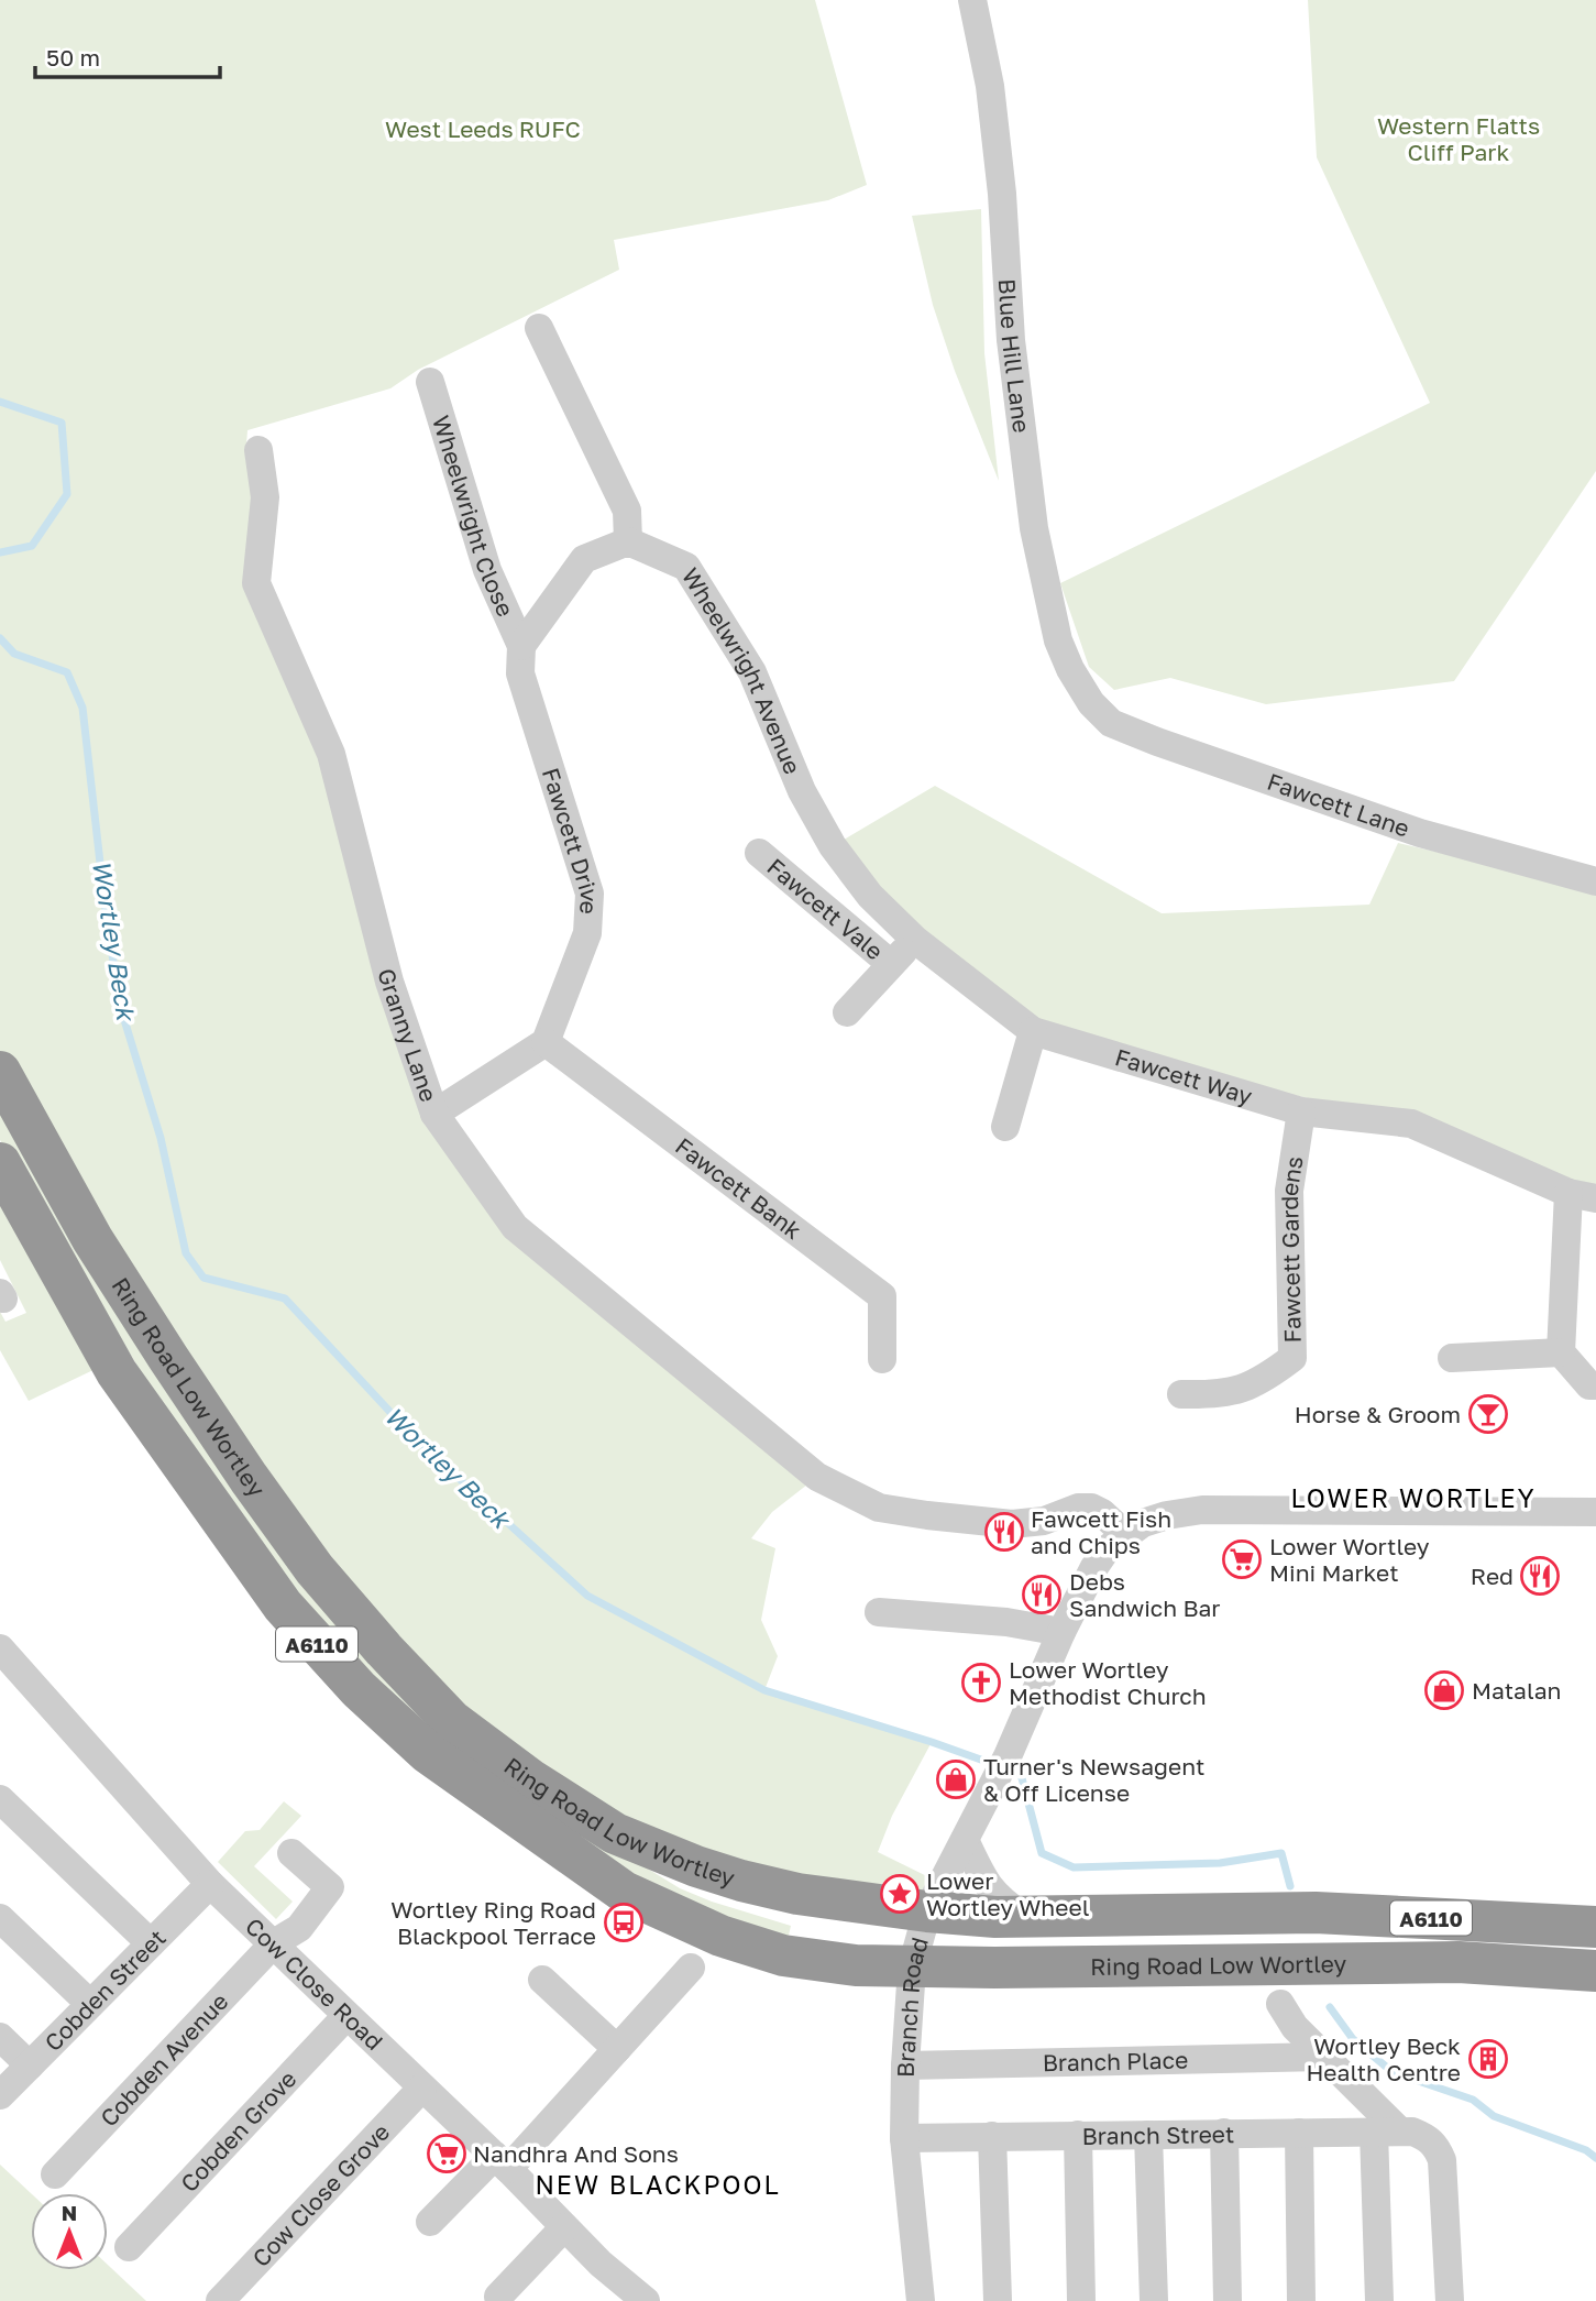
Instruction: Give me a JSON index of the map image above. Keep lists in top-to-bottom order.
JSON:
{
  "streets": {
    "highway": ["Ring Road Low Wortley", "A6110"],
    "street": [
      "Blue Hill Lane",
      "Wheelwright Close",
      "Wheelwright Avenue",
      "Fawcett Lane",
      "Fawcett Drive",
      "Fawcett Vale",
      "Granny Lane",
      "Fawcett Way",
      "Fawcett Bank",
      "Fawcett Gardens",
      "Cow Close Road",
      "Cobden Street",
      "Branch Road",
      "Cobden Avenue",
      "Branch Place",
      "Cobden Grove",
      "Branch Street",
      "Cow Close Grove"
    ]
  },
  "crossings": [
    ["Blue Hill Lane", "Fawcett Lane"],
    ["Wheelwright Close", "Fawcett Drive"],
    ["Wheelwright Avenue", "Fawcett Way"],
    ["Fawcett Drive", "Fawcett Bank"],
    ["Fawcett Vale", "Fawcett Way"],
    ["Granny Lane", "Branch Road"],
    ["Fawcett Way", "Fawcett Gardens"],
    ["Ring Road Low Wortley", "A6110"],
    ["Ring Road Low Wortley", "Branch Road"],
    ["A6110", "Branch Road"],
    ["Cow Close Road", "Cobden Street"],
    ["Cow Close Road", "Cobden Avenue"],
    ["Cow Close Road", "Cobden Grove"],
    ["Cow Close Road", "Cow Close Grove"],
    ["Branch Road", "Branch Place"],
    ["Branch Road", "Branch Street"]
  ],
  "districts": ["LOWER WORTLEY", "NEW BLACKPOOL"],
  "water": ["Wortley Beck"],
  "parks": ["Western Flatts Cliff Park", "West Leeds RUFC"],
  "places": {
    "bar": ["Horse & Groom"],
    "restaurant": ["Fawcett Fish and Chips", "Red", "Debs Sandwich Bar"],
    "supermarket": ["Lower Wortley Mini Market", "Nandhra And Sons"],
    "church": ["Lower Wortley Methodist Church"],
    "shop": ["Matalan", "Turner's Newsagent & Off License"],
    "place": ["Lower Wortley Wheel"],
    "bus stop": ["Wortley Ring Road Blackpool Terrace"],
    "building": ["Wortley Beck Health Centre"]
  },
  "scale_bar": "50 m",
  "north": "top"
}
